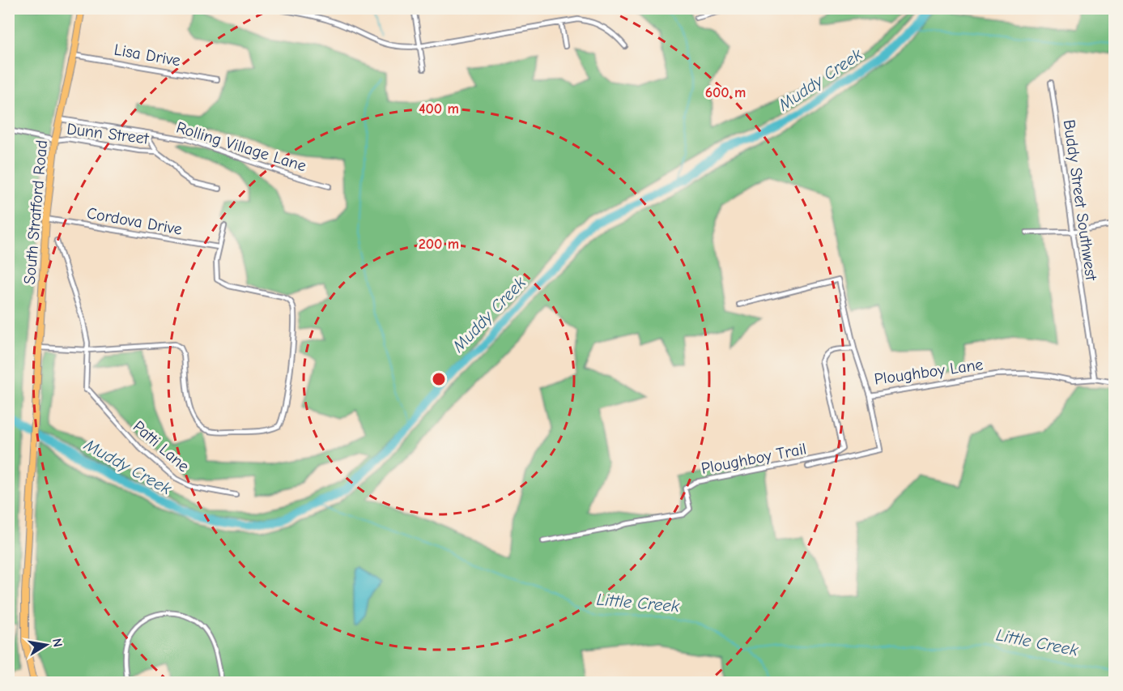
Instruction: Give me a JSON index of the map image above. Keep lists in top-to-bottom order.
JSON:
{
  "streets": {
    "main road": ["South Stratford Road"],
    "street": [
      "Lisa Drive",
      "Dunn Street",
      "Rolling Village Lane",
      "Buddy Street Southwest",
      "Cordova Drive",
      "Ploughboy Lane",
      "Patti Lane",
      "Ploughboy Trail"
    ]
  },
  "crossings": [
    ["Lisa Drive", "South Stratford Road"],
    ["Dunn Street", "South Stratford Road"],
    ["Rolling Village Lane", "South Stratford Road"],
    ["Buddy Street Southwest", "Ploughboy Lane"],
    ["South Stratford Road", "Cordova Drive"],
    ["Ploughboy Lane", "Ploughboy Trail"]
  ],
  "water": ["Muddy Creek", "Little Creek"],
  "north": "right",
  "rings": ["600 m", "400 m", "200 m"]
}
